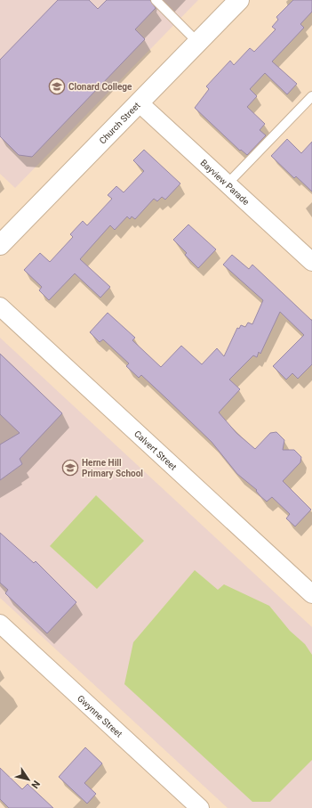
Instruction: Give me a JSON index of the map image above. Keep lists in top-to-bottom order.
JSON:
{
  "streets": {
    "street": [
      "Church Street",
      "Bayview Parade",
      "Calvert Street",
      "Gwynne Street"
    ]
  },
  "crossings": [
    ["Church Street", "Bayview Parade"]
  ],
  "places": {
    "school or university": ["Clonard College", "Herne Hill Primary School"]
  },
  "north": "bottom right"
}
